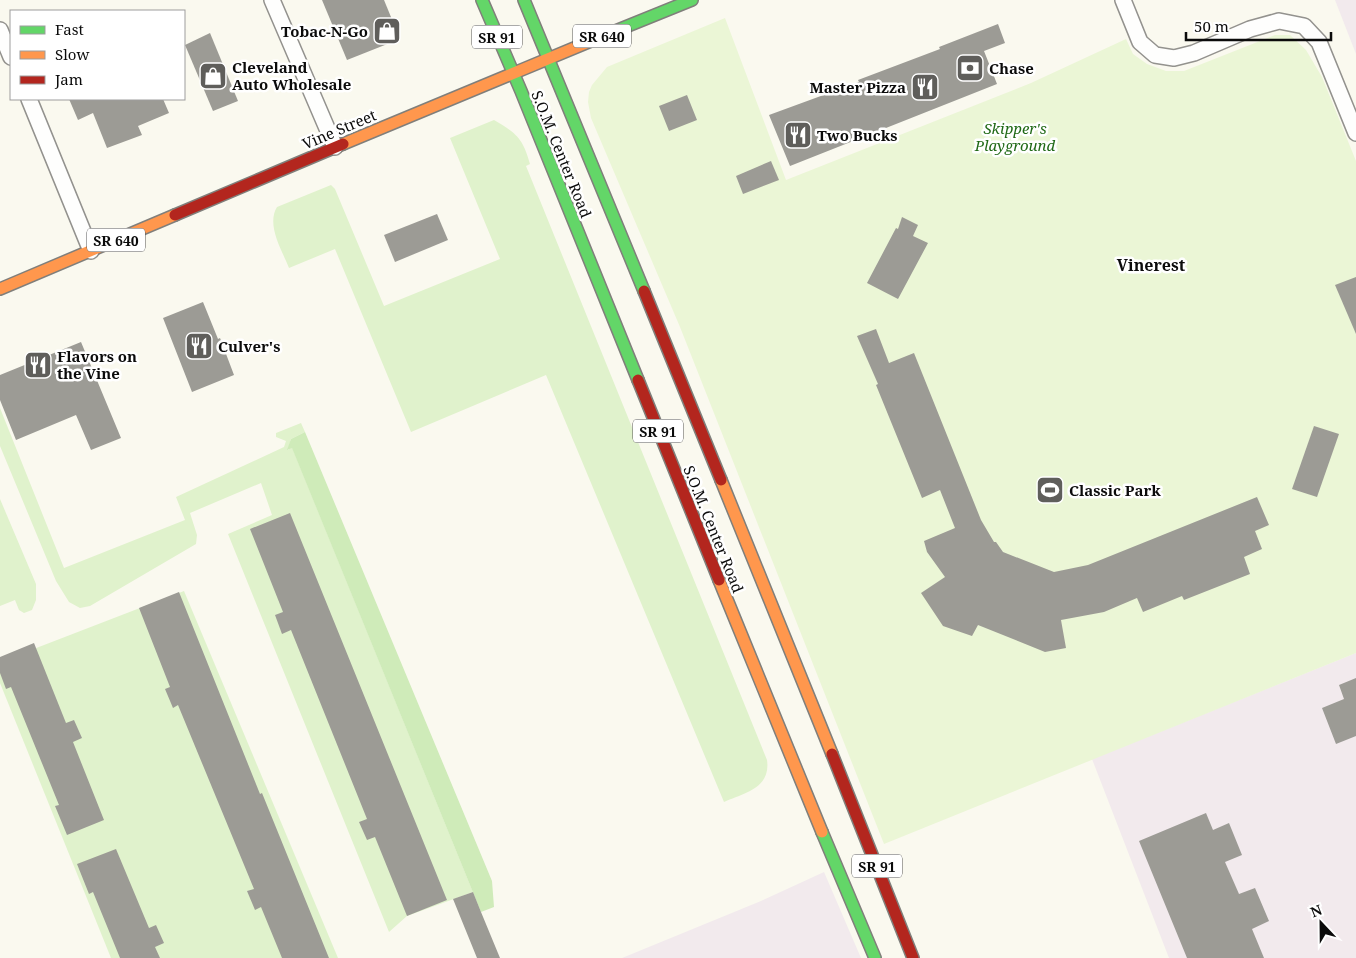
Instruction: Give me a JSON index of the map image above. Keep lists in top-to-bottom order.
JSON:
{
  "streets": {
    "main road": [
      "SR 640",
      "SR 91",
      "Vine Street",
      "S.O.M. Center Road"
    ]
  },
  "crossings": [
    ["Vine Street", "S.O.M. Center Road"]
  ],
  "districts": ["Vinerest"],
  "parks": ["Skipper's Playground"],
  "places": {
    "shop": ["Tobac-N-Go", "Cleveland Auto Wholesale"],
    "bank": ["Chase"],
    "restaurant": [
      "Master Pizza",
      "Two Bucks",
      "Culver's",
      "Flavors on the Vine"
    ],
    "sports": ["Classic Park"]
  },
  "legend": ["Fast", "Slow", "Jam"],
  "scale_bar": "50 m",
  "north": "top"
}
